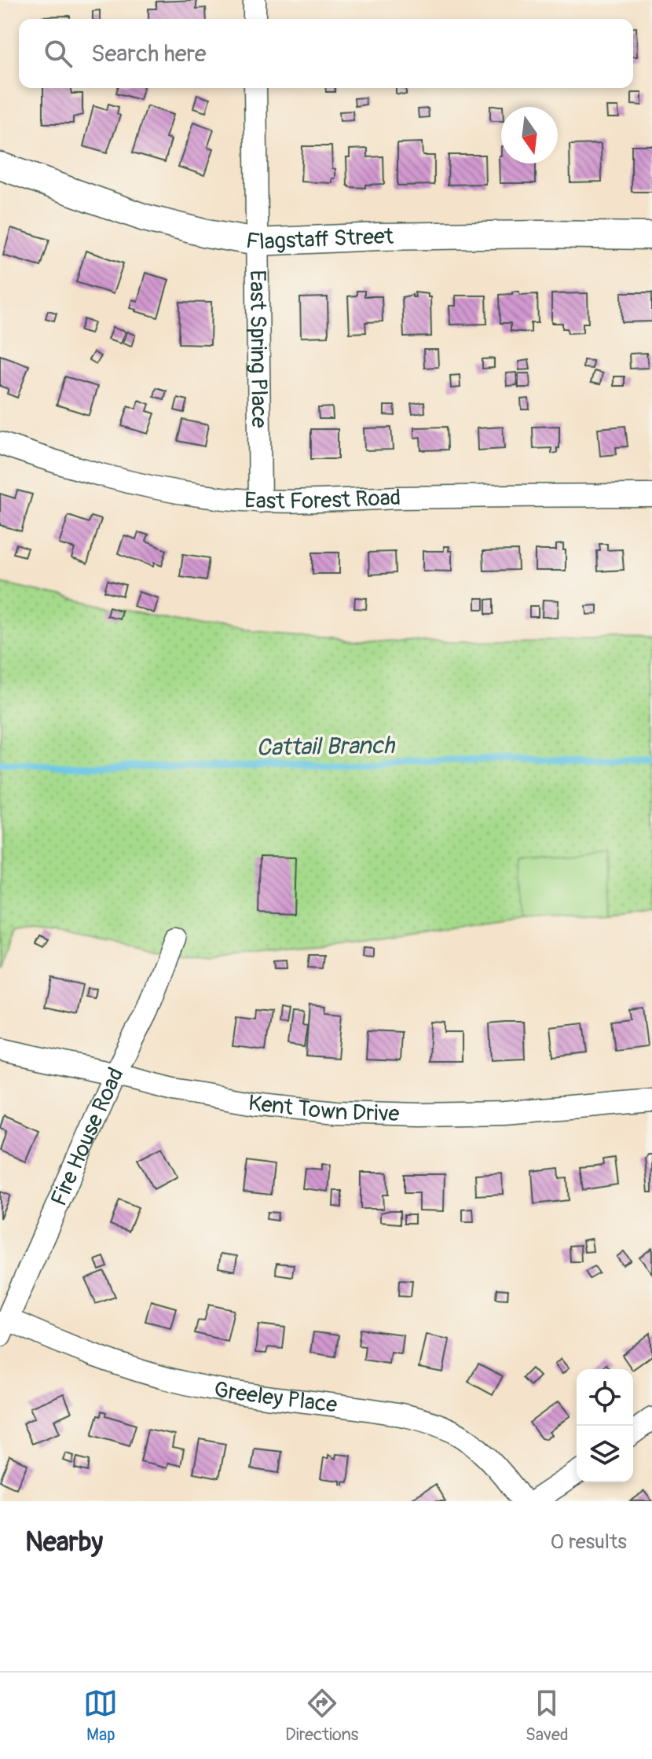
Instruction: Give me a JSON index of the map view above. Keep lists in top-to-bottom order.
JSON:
{
  "streets": {
    "street": [
      "Flagstaff Street",
      "East Spring Place",
      "East Forest Road",
      "Kent Town Drive",
      "Fire House Road",
      "Greeley Place"
    ]
  },
  "crossings": [
    ["Flagstaff Street", "East Spring Place"],
    ["East Spring Place", "East Forest Road"],
    ["Kent Town Drive", "Fire House Road"],
    ["Fire House Road", "Greeley Place"]
  ],
  "water": ["Cattail Branch"],
  "north": "bottom",
  "page": {
    "search": "Search here",
    "heading": ["Nearby", "0 results"],
    "nav": ["Map", "Directions", "Saved"]
  }
}
